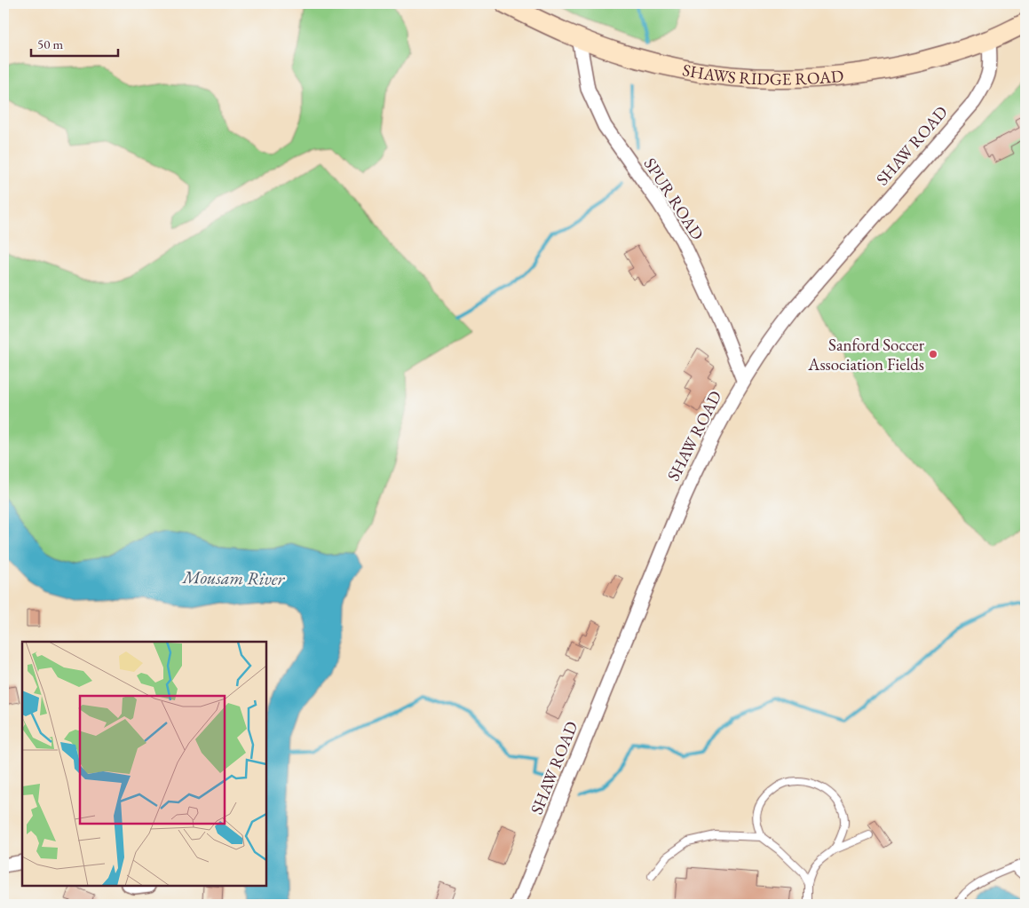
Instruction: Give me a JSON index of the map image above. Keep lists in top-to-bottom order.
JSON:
{
  "streets": {
    "main road": ["SHAWS RIDGE ROAD"],
    "street": ["SHAW ROAD", "SPUR ROAD"]
  },
  "crossings": [
    ["SHAWS RIDGE ROAD", "SHAW ROAD"],
    ["SHAWS RIDGE ROAD", "SPUR ROAD"],
    ["SHAW ROAD", "SPUR ROAD"]
  ],
  "water": ["Mousam River"],
  "places": ["Sanford Soccer Association Fields"],
  "scale_bar": "50 m"
}
